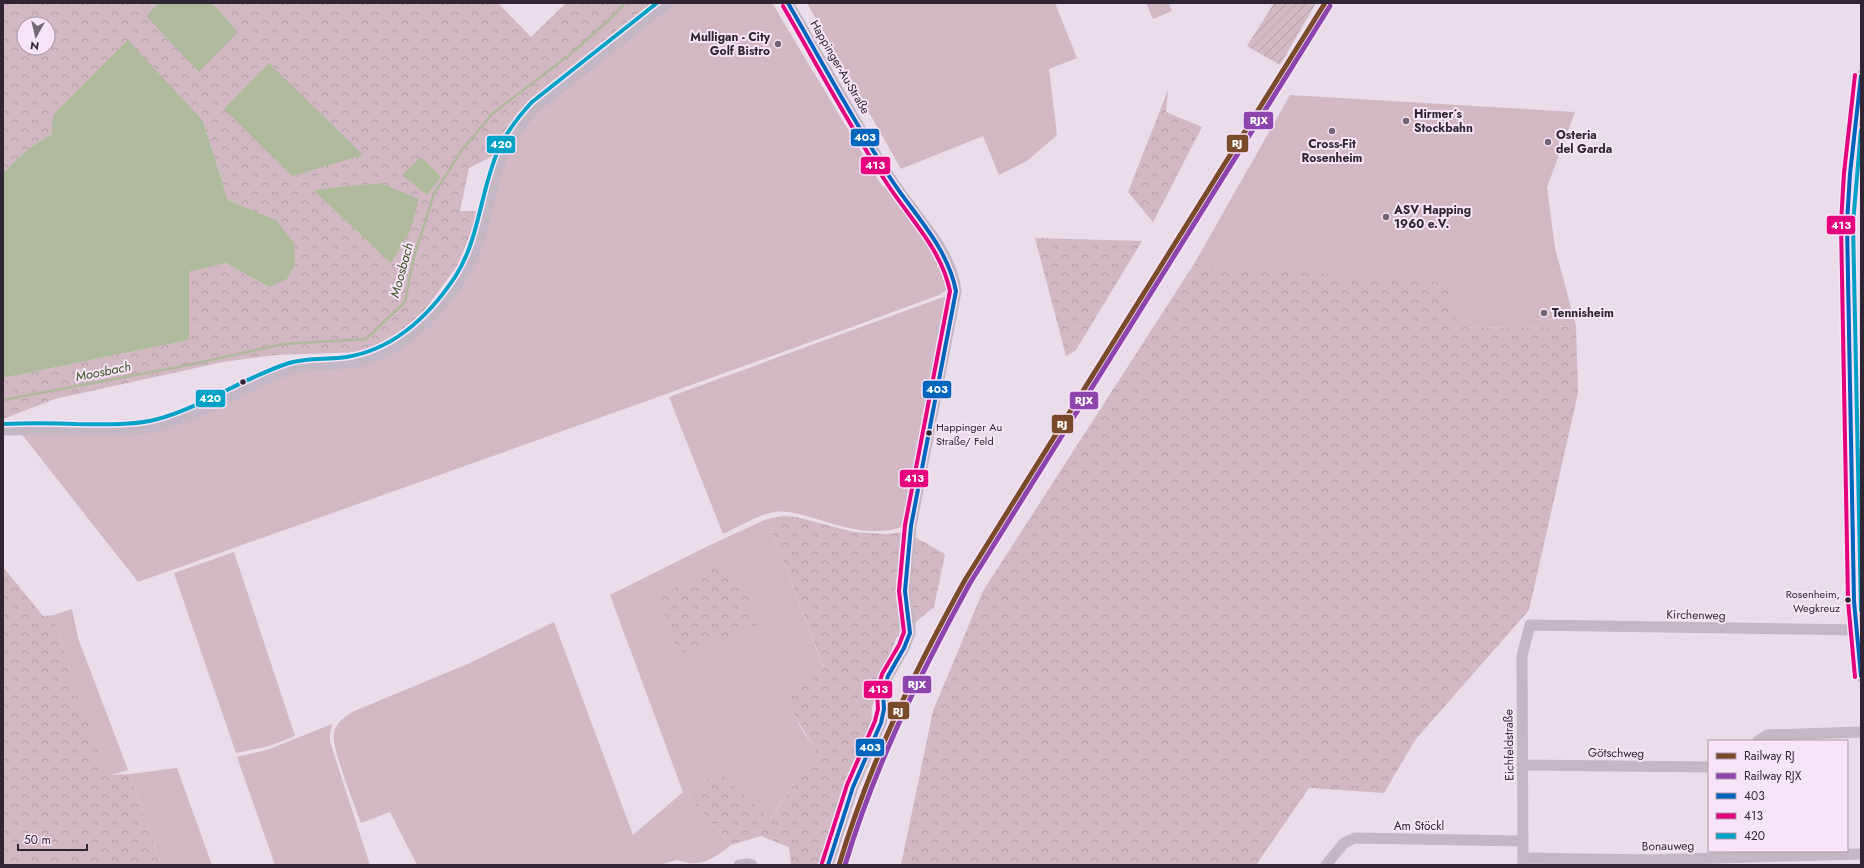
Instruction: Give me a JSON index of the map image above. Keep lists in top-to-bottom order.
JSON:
{
  "streets": {
    "street": [
      "Happinger-Au-Straße",
      "Kirchenweg",
      "Eichfeldstraße",
      "Götschweg",
      "Am Stöckl",
      "Bonauweg"
    ]
  },
  "crossings": [
    ["Kirchenweg", "Eichfeldstraße"],
    ["Eichfeldstraße", "Götschweg"],
    ["Eichfeldstraße", "Am Stöckl"],
    ["Eichfeldstraße", "Bonauweg"]
  ],
  "water": ["Moosbach"],
  "places": [
    "Mulligan - City Golf Bistro",
    "Hirmer´s Stockbahn",
    "Cross-Fit Rosenheim",
    "Osteria del Garda",
    "ASV Happing 1960 e.V.",
    "Tennisheim",
    "Happinger Au Straße/ Feld",
    "Rosenheim, Wegkreuz"
  ],
  "lines": [
    "rail line RJ",
    "transit line 403",
    "transit line 420",
    "rail line RJX",
    "transit line 413"
  ],
  "legend": [
    "Railway RJ",
    "Railway RJX",
    "403",
    "413",
    "420"
  ],
  "scale_bar": "50 m",
  "north": "bottom"
}
